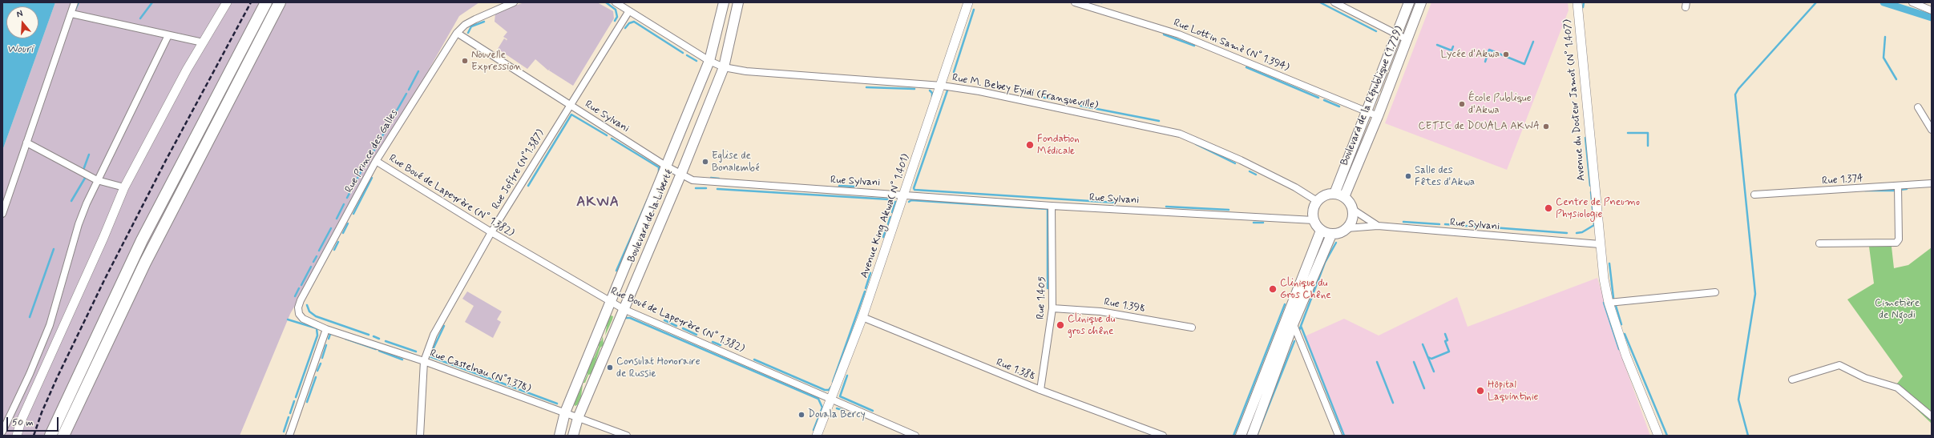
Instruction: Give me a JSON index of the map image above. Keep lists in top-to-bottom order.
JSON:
{
  "streets": {
    "main road": ["Boulevard de la République (1.729)", "Boulevard de la Liberté"],
    "street": [
      "Rue Lottin Samè (N° 1.394)",
      "Rue M. Bebey Eyidi (Franqueville)",
      "Avenue du Docteur Jamot (N° 1.407)",
      "Rue Sylvani",
      "Rue Prince des Galles",
      "Rue Joffre (N°1.387)",
      "Rue 1.374",
      "Rue Boué de Lapeyrère (N° 1.382)",
      "Avenue King Akwa( N° 1.401)",
      "Rue 1.405",
      "Rue 1.398",
      "Rue 1.388",
      "Rue Castelnau (N°1.378)"
    ]
  },
  "crossings": [
    ["Rue Lottin Samè (N° 1.394)", "Boulevard de la République (1.729)"],
    ["Rue M. Bebey Eyidi (Franqueville)", "Boulevard de la République (1.729)"],
    ["Rue M. Bebey Eyidi (Franqueville)", "Rue Sylvani"],
    ["Rue M. Bebey Eyidi (Franqueville)", "Rue Joffre (N°1.387)"],
    ["Rue M. Bebey Eyidi (Franqueville)", "Boulevard de la Liberté"],
    ["Rue M. Bebey Eyidi (Franqueville)", "Avenue King Akwa( N° 1.401)"],
    ["Boulevard de la République (1.729)", "Rue Sylvani"],
    ["Avenue du Docteur Jamot (N° 1.407)", "Rue Sylvani"],
    ["Rue Sylvani", "Rue Prince des Galles"],
    ["Rue Sylvani", "Rue Joffre (N°1.387)"],
    ["Rue Sylvani", "Boulevard de la Liberté"],
    ["Rue Sylvani", "Avenue King Akwa( N° 1.401)"],
    ["Rue Sylvani", "Rue 1.405"],
    ["Rue Prince des Galles", "Rue Boué de Lapeyrère (N° 1.382)"],
    ["Rue Prince des Galles", "Rue Castelnau (N°1.378)"],
    ["Rue Joffre (N°1.387)", "Rue Boué de Lapeyrère (N° 1.382)"],
    ["Rue Joffre (N°1.387)", "Rue Castelnau (N°1.378)"],
    ["Rue Boué de Lapeyrère (N° 1.382)", "Boulevard de la Liberté"],
    ["Rue Boué de Lapeyrère (N° 1.382)", "Avenue King Akwa( N° 1.401)"],
    ["Boulevard de la Liberté", "Rue Castelnau (N°1.378)"],
    ["Avenue King Akwa( N° 1.401)", "Rue 1.388"],
    ["Rue 1.405", "Rue 1.398"],
    ["Rue 1.405", "Rue 1.388"]
  ],
  "districts": ["AKWA"],
  "water": ["Wouri"],
  "parks": ["Cimetière de Ngodi"],
  "places": [
    "Lycée d'Akwa",
    "Nouvelle Expression",
    "École Publique d'Akwa",
    "CETIC de DOUALA AKWA",
    "Fondation Médicale",
    "Eglise de Bonalembé",
    "Salle des Fêtes d'Akwa",
    "Centre de Pneumo Physiologie",
    "Clinique du Gros Chêne",
    "Clinique du gros chêne",
    "Consulat Honoraire de Russie",
    "Hôpital Laquintinie",
    "Douala Bercy"
  ],
  "scale_bar": "50 m",
  "north": "top"
}
